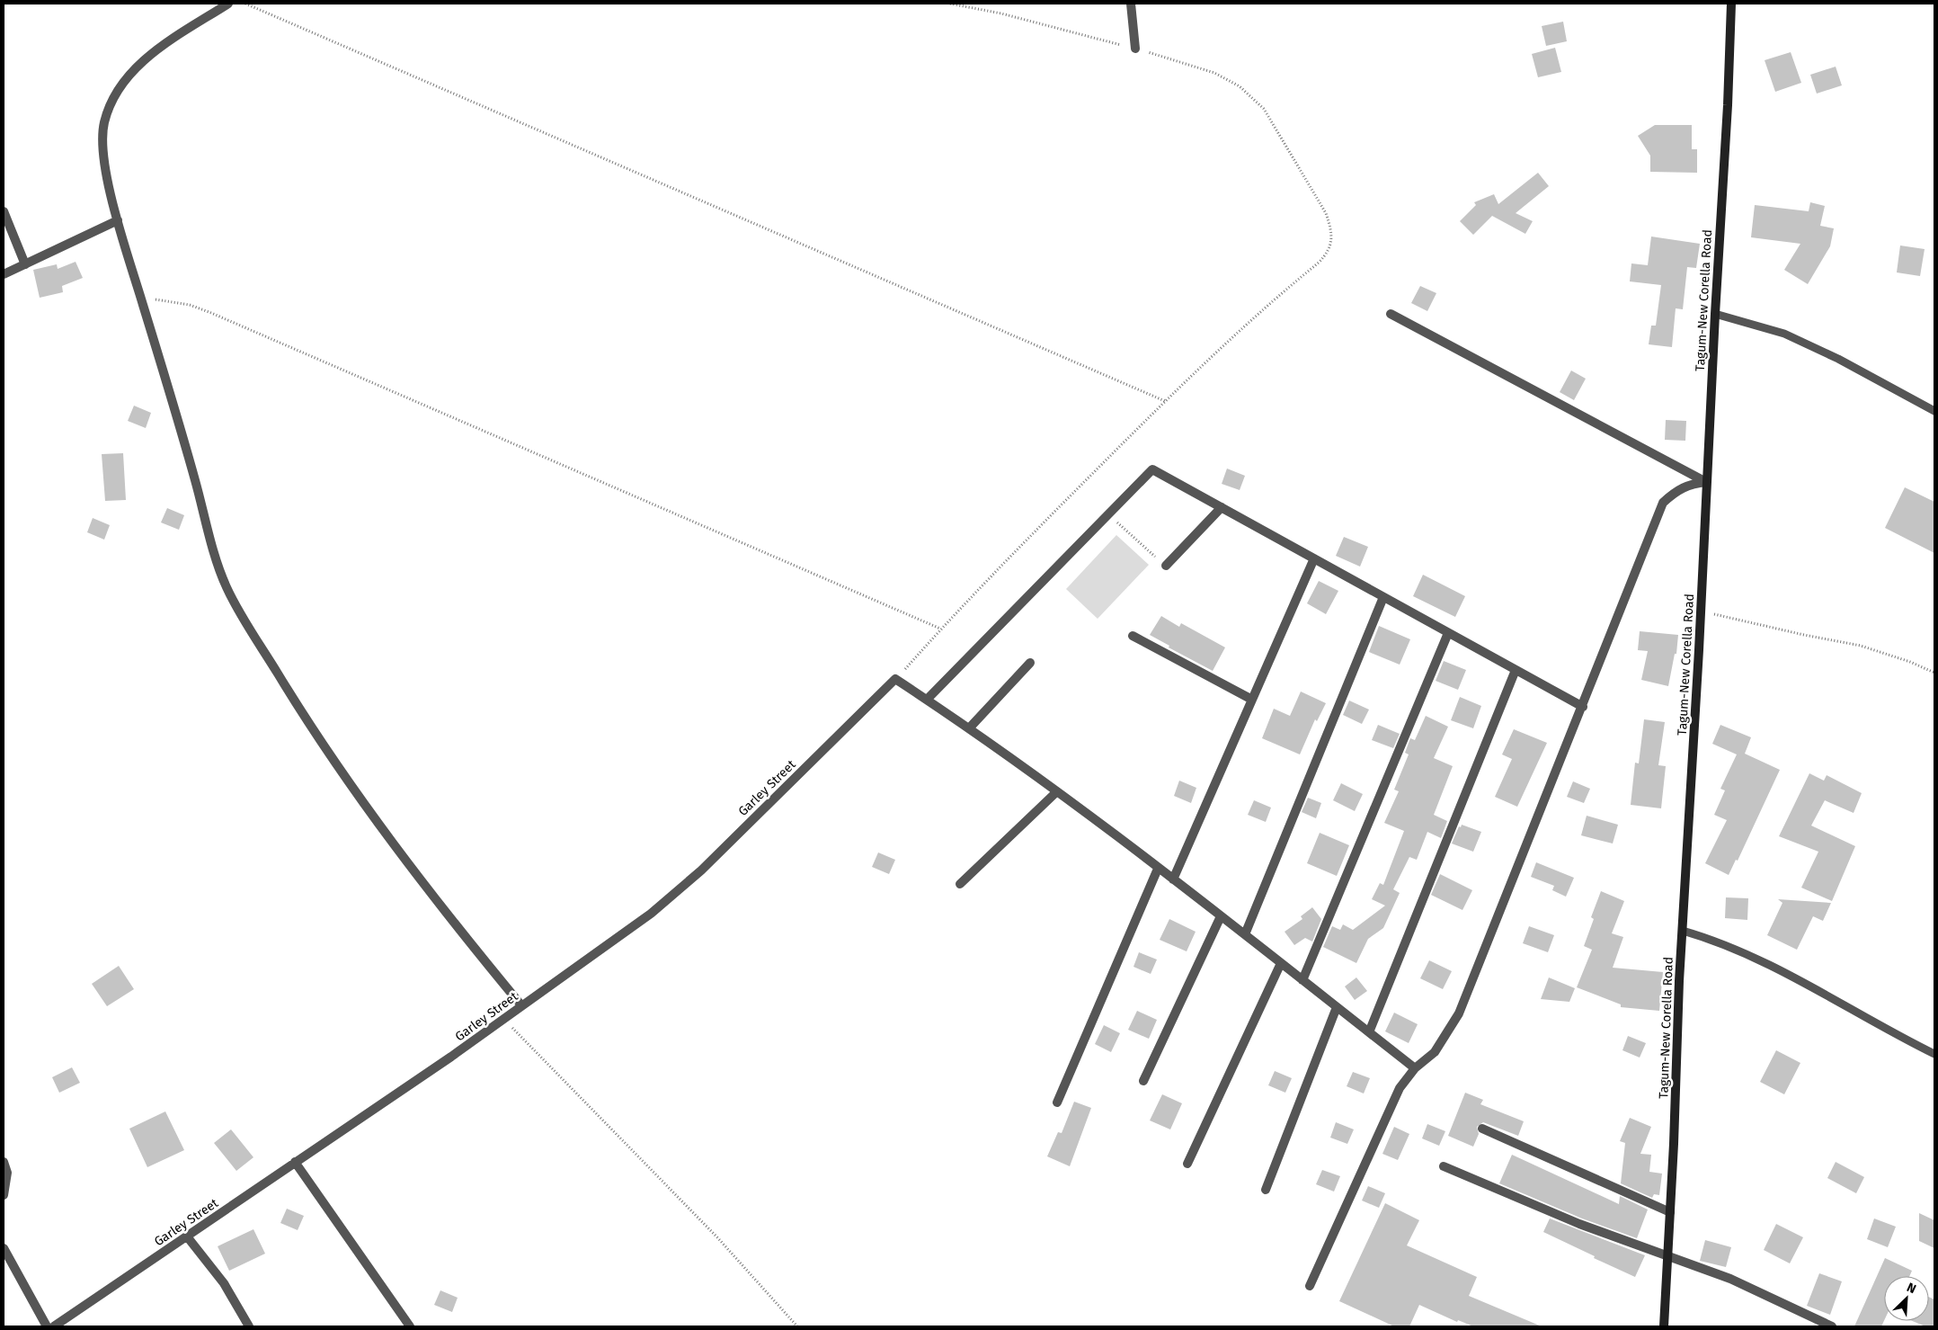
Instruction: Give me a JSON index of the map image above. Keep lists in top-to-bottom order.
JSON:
{
  "streets": {
    "main road": ["Tagum-New Corella Road"],
    "street": ["Garley Street"]
  },
  "north": "top right"
}
